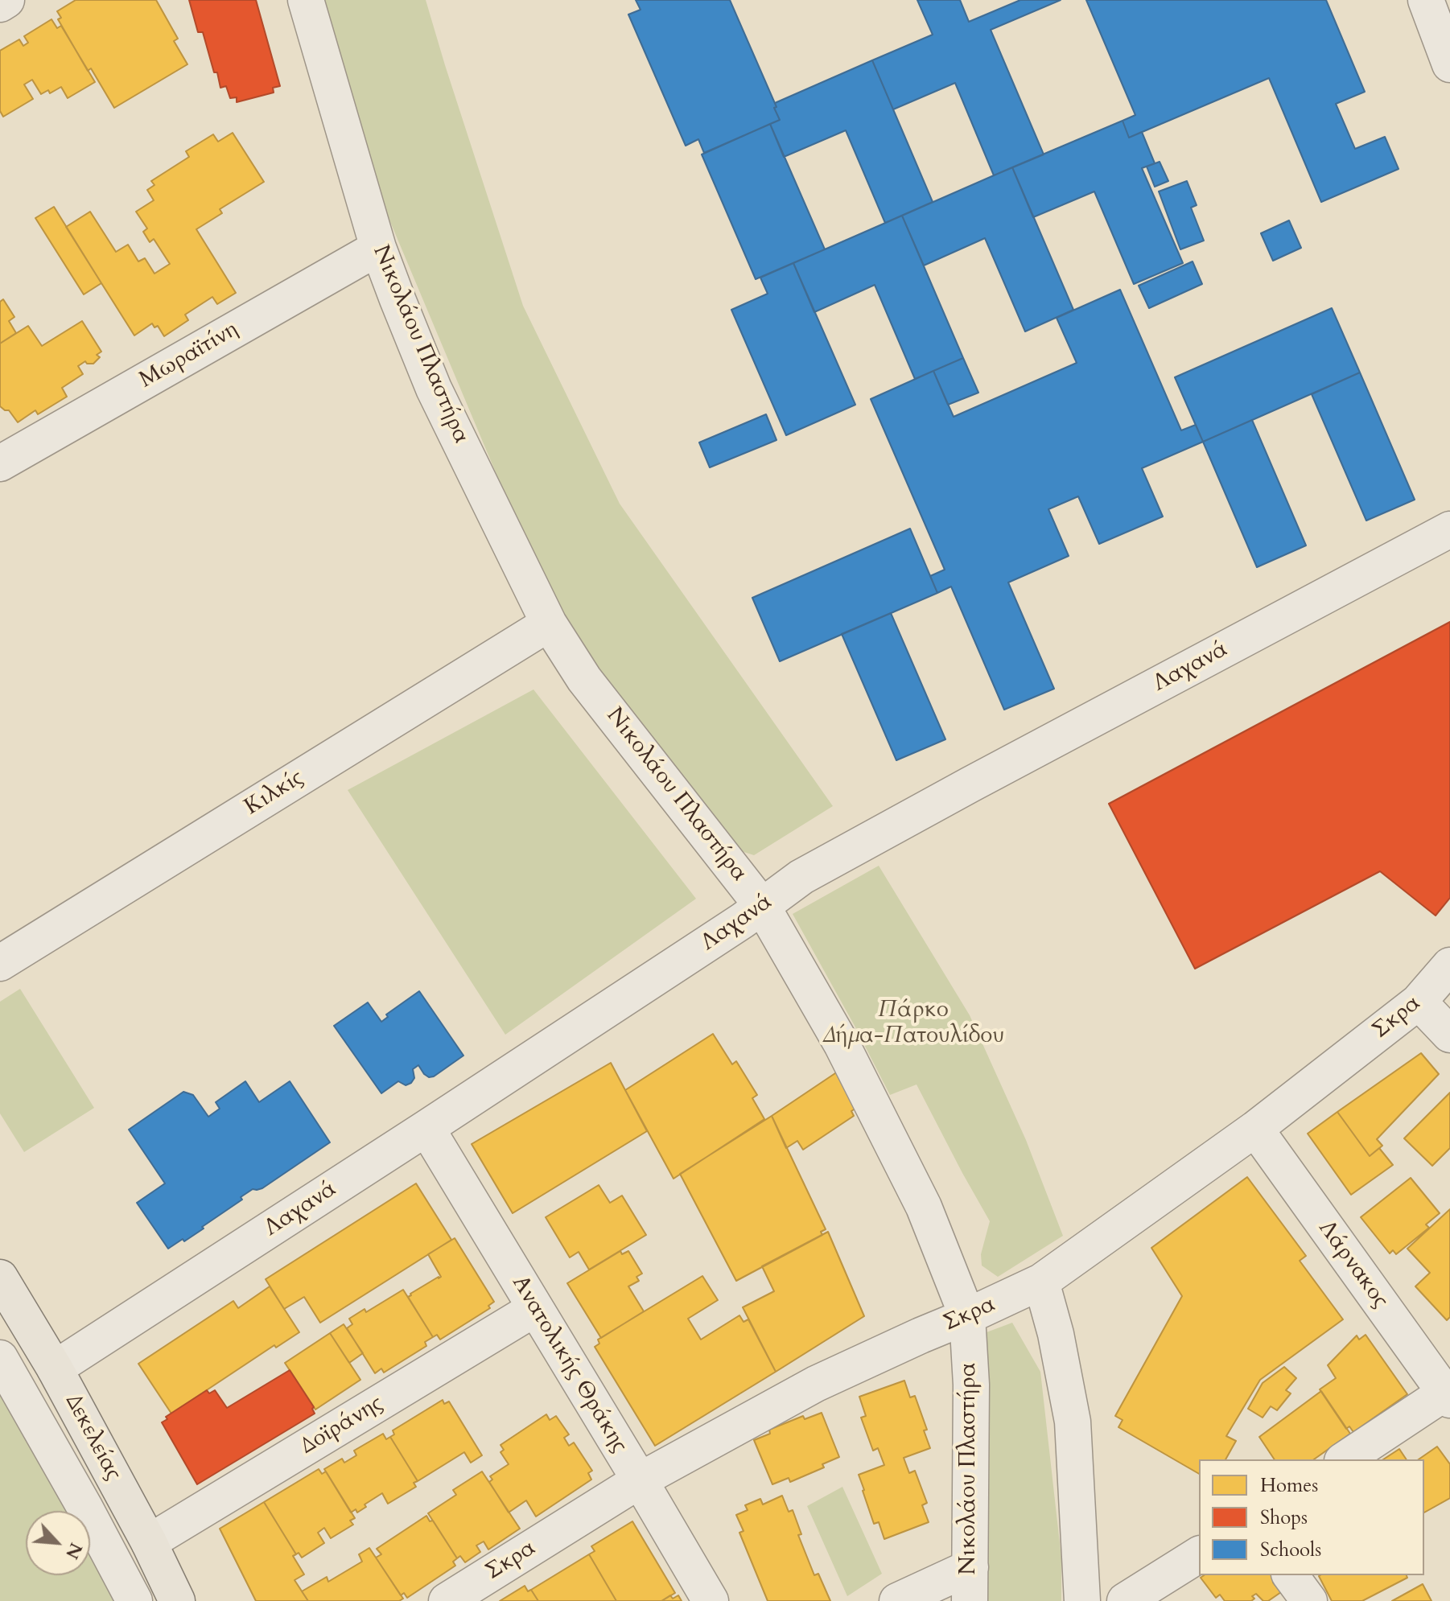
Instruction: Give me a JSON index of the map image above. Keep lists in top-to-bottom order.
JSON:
{
  "streets": {
    "main road": ["Δεκελείας"],
    "street": [
      "Νικολάου Πλαστήρα",
      "Μωραϊτίνη",
      "Λαχανά",
      "Κιλκίς",
      "Σκρα",
      "Λάρνακος",
      "Ανατολικής Θράκης",
      "Δοϊράνης"
    ]
  },
  "crossings": [
    ["Νικολάου Πλαστήρα", "Μωραϊτίνη"],
    ["Νικολάου Πλαστήρα", "Λαχανά"],
    ["Νικολάου Πλαστήρα", "Κιλκίς"],
    ["Νικολάου Πλαστήρα", "Σκρα"],
    ["Λαχανά", "Ανατολικής Θράκης"],
    ["Λαχανά", "Δεκελείας"],
    ["Σκρα", "Λάρνακος"],
    ["Σκρα", "Ανατολικής Θράκης"],
    ["Ανατολικής Θράκης", "Δοϊράνης"],
    ["Δοϊράνης", "Δεκελείας"]
  ],
  "parks": ["Πάρκο Δήμα-Πατουλίδου"],
  "legend": ["Homes", "Shops", "Schools"],
  "north": "bottom right"
}
